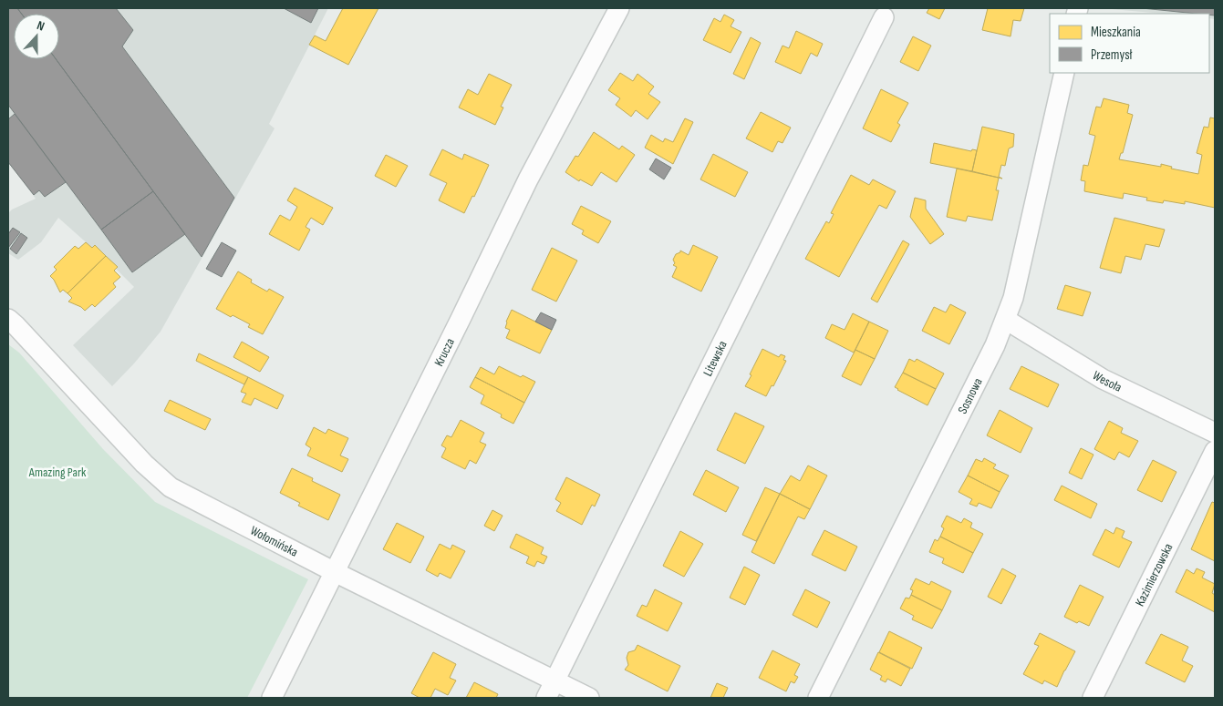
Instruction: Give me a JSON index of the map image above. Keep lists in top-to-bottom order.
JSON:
{
  "streets": {
    "street": [
      "Krucza",
      "Litewska",
      "Wesoła",
      "Sosnowa",
      "Wołomińska",
      "Kazimierzowska"
    ]
  },
  "crossings": [
    ["Krucza", "Wołomińska"],
    ["Litewska", "Wołomińska"],
    ["Wesoła", "Sosnowa"]
  ],
  "parks": ["Amazing Park"],
  "legend": ["Mieszkania", "Przemysł"],
  "north": "top"
}
